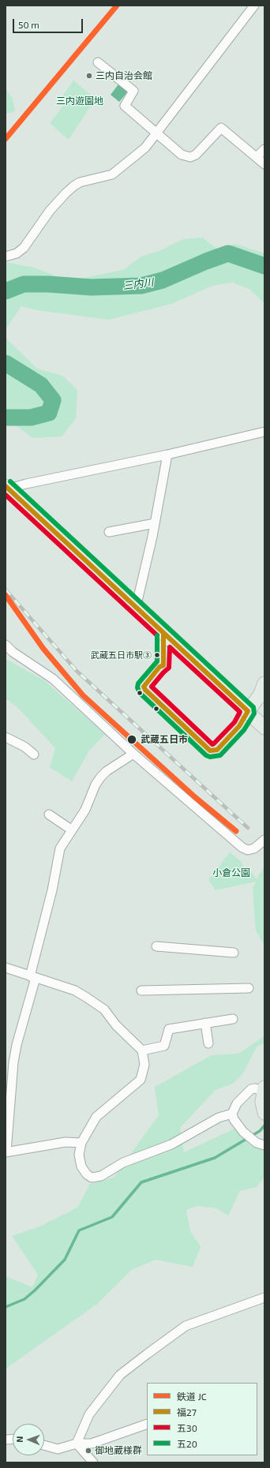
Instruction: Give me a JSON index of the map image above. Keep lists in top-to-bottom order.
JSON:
{
  "water": ["三内川"],
  "parks": ["三内遊園地", "小倉公園"],
  "places": [
    "三内自治会館",
    "武蔵五日市駅③",
    "武蔵五日市",
    "御地蔵様群"
  ],
  "lines": [
    "rail line JC",
    "transit line 五20",
    "transit line 福27",
    "transit line 五30"
  ],
  "legend": [
    "鉄道 JC",
    "福27",
    "五30",
    "五20"
  ],
  "scale_bar": "50 m",
  "north": "left"
}
